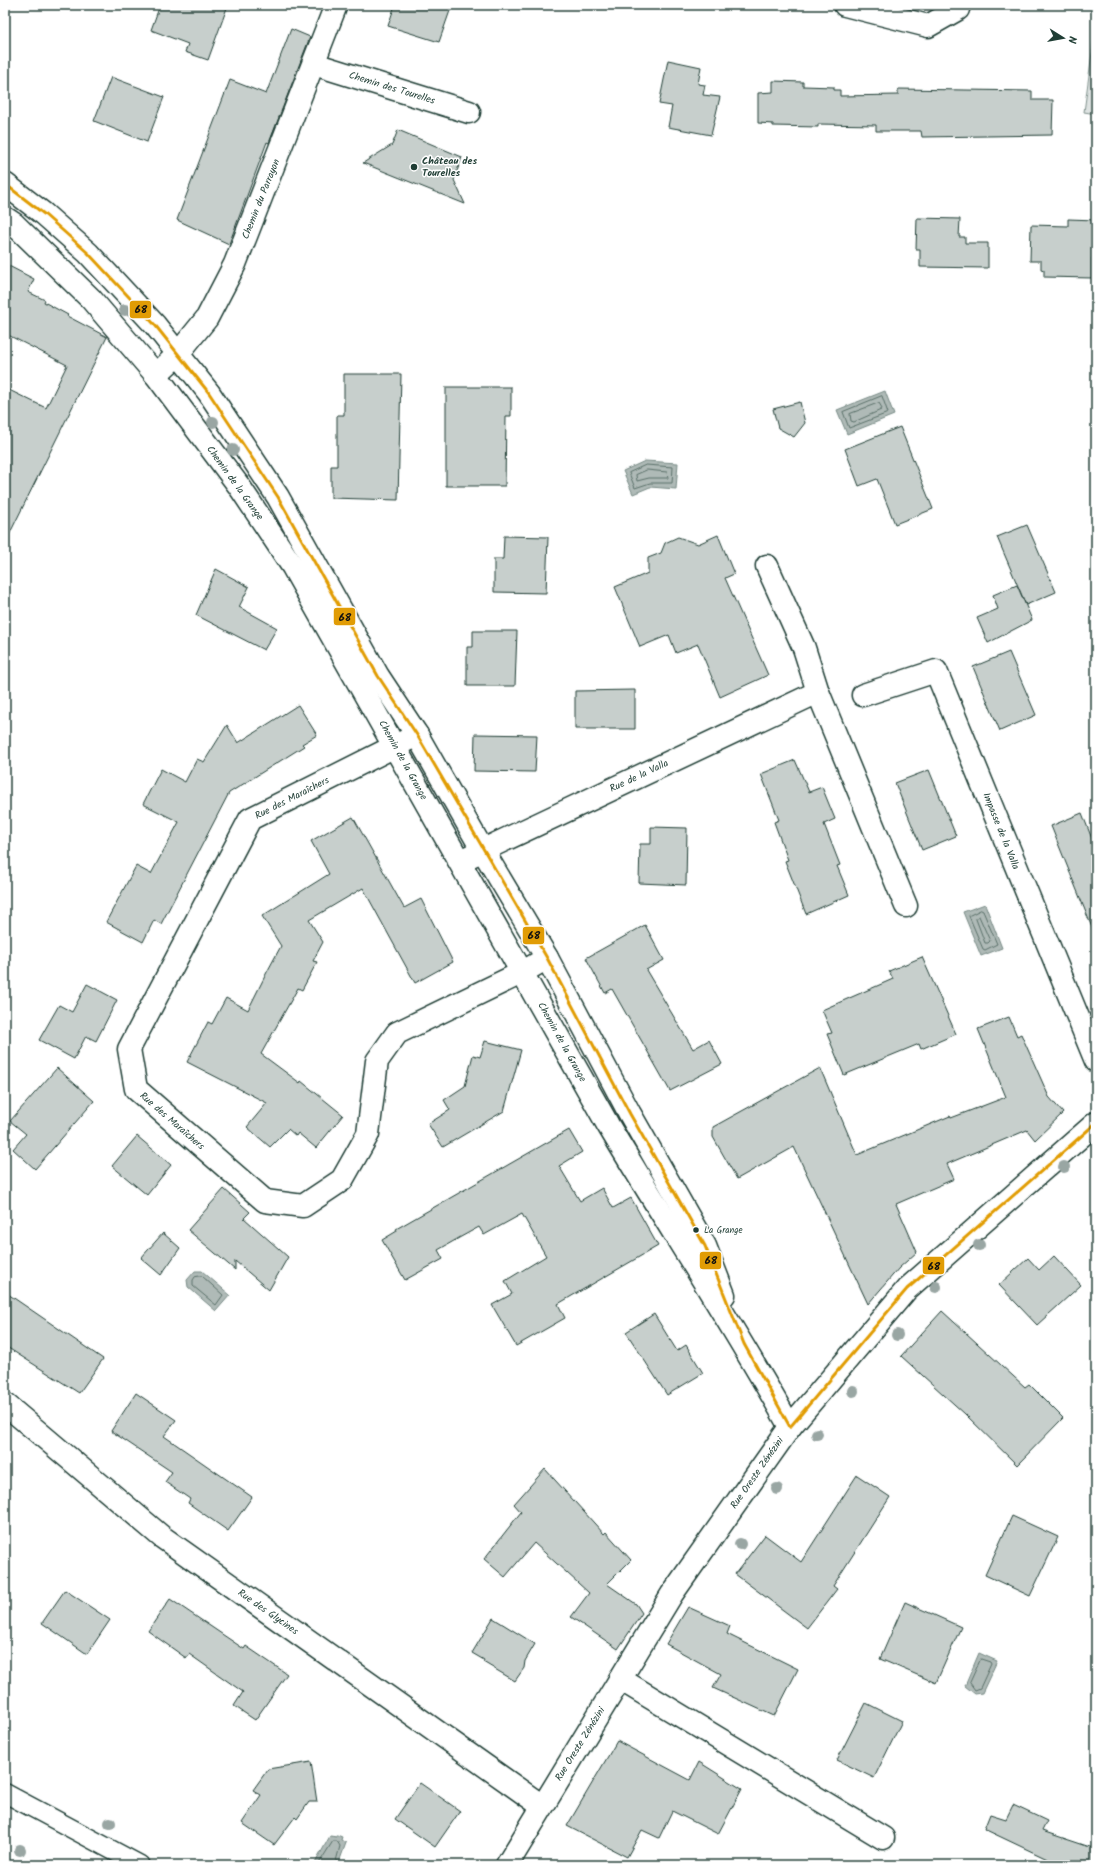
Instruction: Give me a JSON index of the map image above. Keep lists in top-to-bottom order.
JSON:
{
  "streets": {
    "street": [
      "Chemin des Tourelles",
      "Chemin du Parrayon",
      "Chemin de la Grange",
      "Rue de la Valla",
      "Rue des Maraîchers",
      "Impasse de la Valla",
      "Rue Oreste Zénézini",
      "Rue des Glycines"
    ]
  },
  "crossings": [
    ["Chemin des Tourelles", "Chemin du Parrayon"],
    ["Chemin du Parrayon", "Chemin de la Grange"],
    ["Chemin de la Grange", "Rue de la Valla"],
    ["Chemin de la Grange", "Rue des Maraîchers"],
    ["Chemin de la Grange", "Rue Oreste Zénézini"],
    ["Rue Oreste Zénézini", "Rue des Glycines"]
  ],
  "places": ["Château des Tourelles", "La Grange"],
  "lines": ["transit line 68"],
  "north": "right"
}
